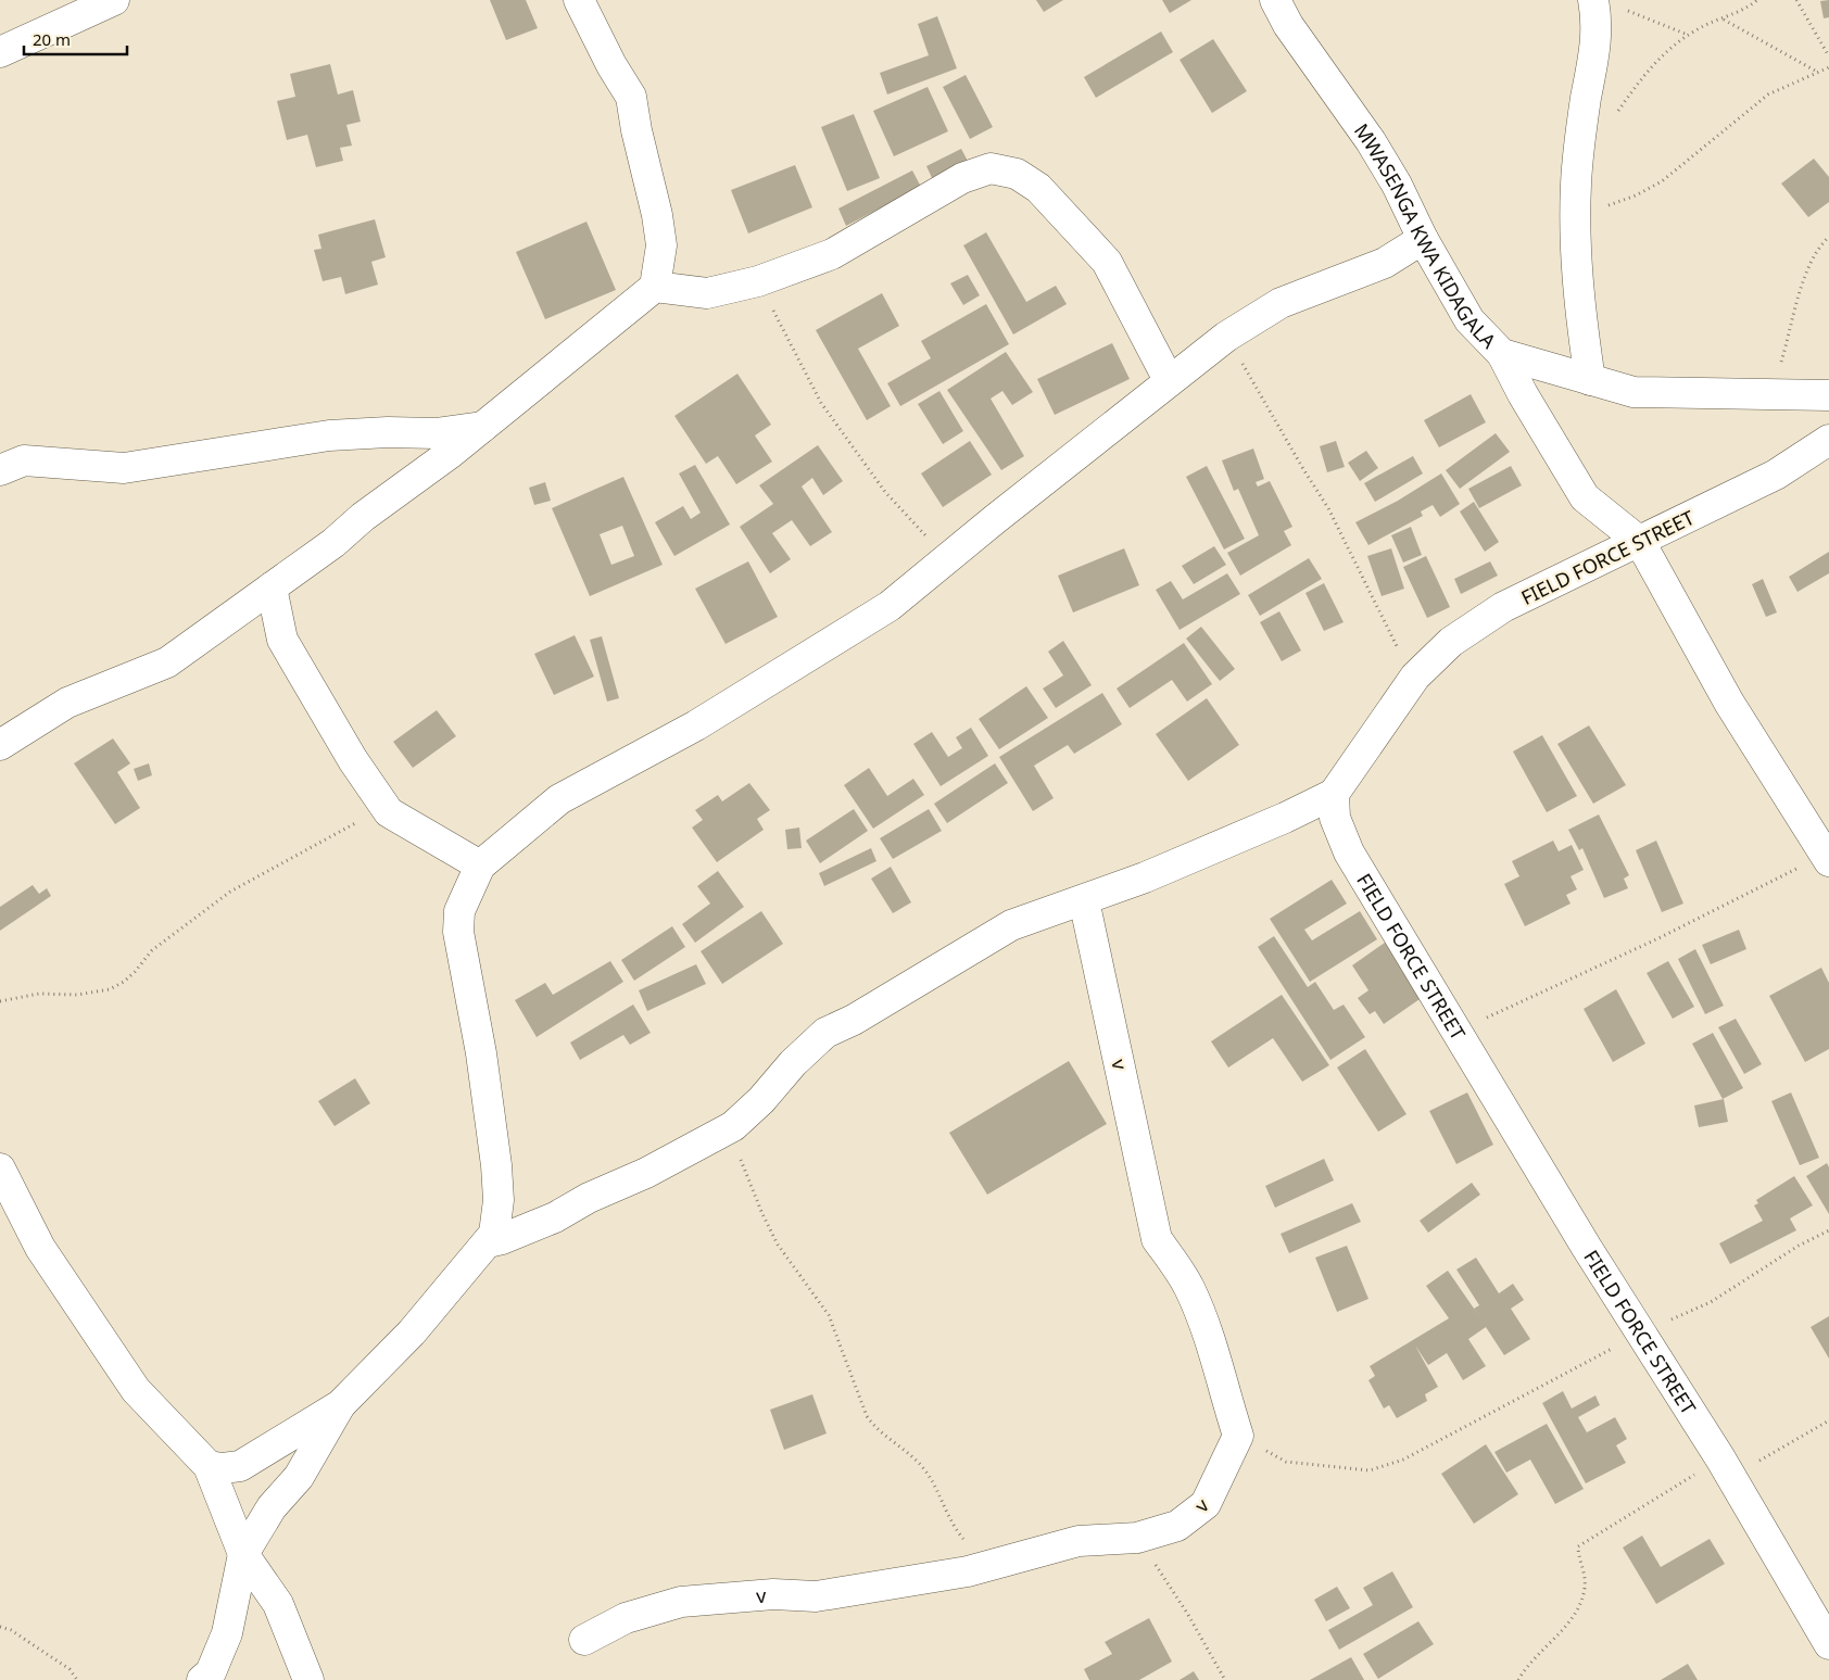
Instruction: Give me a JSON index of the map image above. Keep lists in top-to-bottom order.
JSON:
{
  "streets": {
    "street": ["MWASENGA KWA KIDAGALA", "FIELD FORCE STREET", "v"]
  },
  "scale_bar": "20 m"
}
